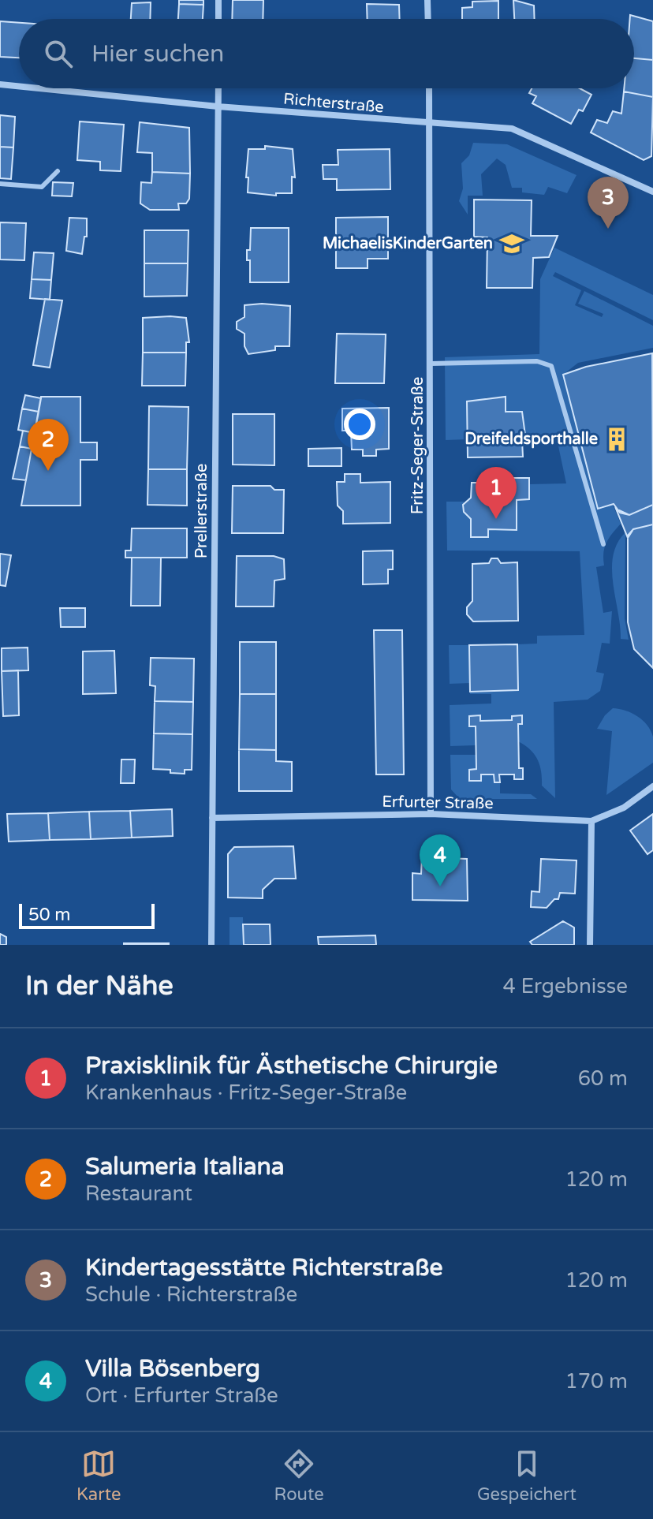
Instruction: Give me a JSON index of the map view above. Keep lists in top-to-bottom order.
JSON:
{
  "streets": {
    "street": [
      "Richterstraße",
      "Fritz-Seger-Straße",
      "Prellerstraße",
      "Erfurter Straße"
    ]
  },
  "crossings": [
    ["Richterstraße", "Fritz-Seger-Straße"],
    ["Richterstraße", "Prellerstraße"],
    ["Fritz-Seger-Straße", "Erfurter Straße"],
    ["Prellerstraße", "Erfurter Straße"]
  ],
  "places": {
    "school or university": ["MichaelisKinderGarten"],
    "building": ["Dreifeldsporthalle"]
  },
  "scale_bar": "50 m",
  "page": {
    "search": "Hier suchen",
    "pins": [
      "3",
      "2",
      "1",
      "4"
    ],
    "scale": "50 m",
    "heading": ["In der Nähe", "4 Ergebnisse"],
    "list": [
      {
        "mark": "1",
        "name": "Praxisklinik für Ästhetische Chirurgie",
        "note": "Krankenhaus · Fritz-Seger-Straße",
        "value": "60 m"
      },
      {
        "mark": "2",
        "name": "Salumeria Italiana",
        "note": "Restaurant",
        "value": "120 m"
      },
      {
        "mark": "3",
        "name": "Kindertagesstätte Richterstraße",
        "note": "Schule · Richterstraße",
        "value": "120 m"
      },
      {
        "mark": "4",
        "name": "Villa Bösenberg",
        "note": "Ort · Erfurter Straße",
        "value": "170 m"
      }
    ],
    "nav": ["Karte", "Route", "Gespeichert"]
  }
}
